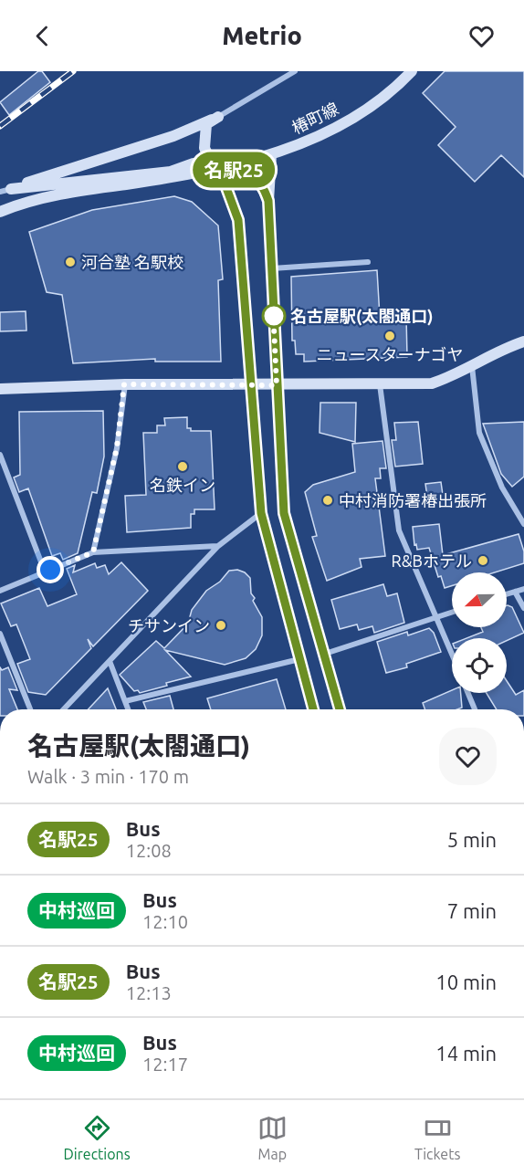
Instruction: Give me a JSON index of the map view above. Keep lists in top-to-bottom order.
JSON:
{
  "streets": {
    "street": ["椿町線"]
  },
  "places": [
    "河合塾 名駅校",
    "名古屋駅(太閤通口)",
    "ニュースターナゴヤ",
    "名鉄イン",
    "中村消防署椿出張所",
    "R&Bホテル",
    "チサンイン"
  ],
  "lines": ["bus line 名駅25"],
  "north": "left",
  "page": {
    "header": "Metrio",
    "on_map": "名駅25",
    "heading": ["名古屋駅(太閤通口)", "Walk · 3 min · 170 m"],
    "list": [
      {
        "mark": "名駅25",
        "name": "Bus",
        "note": "12:08",
        "value": "5 min"
      },
      {
        "mark": "中村巡回",
        "name": "Bus",
        "note": "12:10",
        "value": "7 min"
      },
      {
        "mark": "名駅25",
        "name": "Bus",
        "note": "12:13",
        "value": "10 min"
      },
      {
        "mark": "中村巡回",
        "name": "Bus",
        "note": "12:17",
        "value": "14 min"
      }
    ],
    "tabs": ["Directions", "Map", "Tickets"]
  }
}
